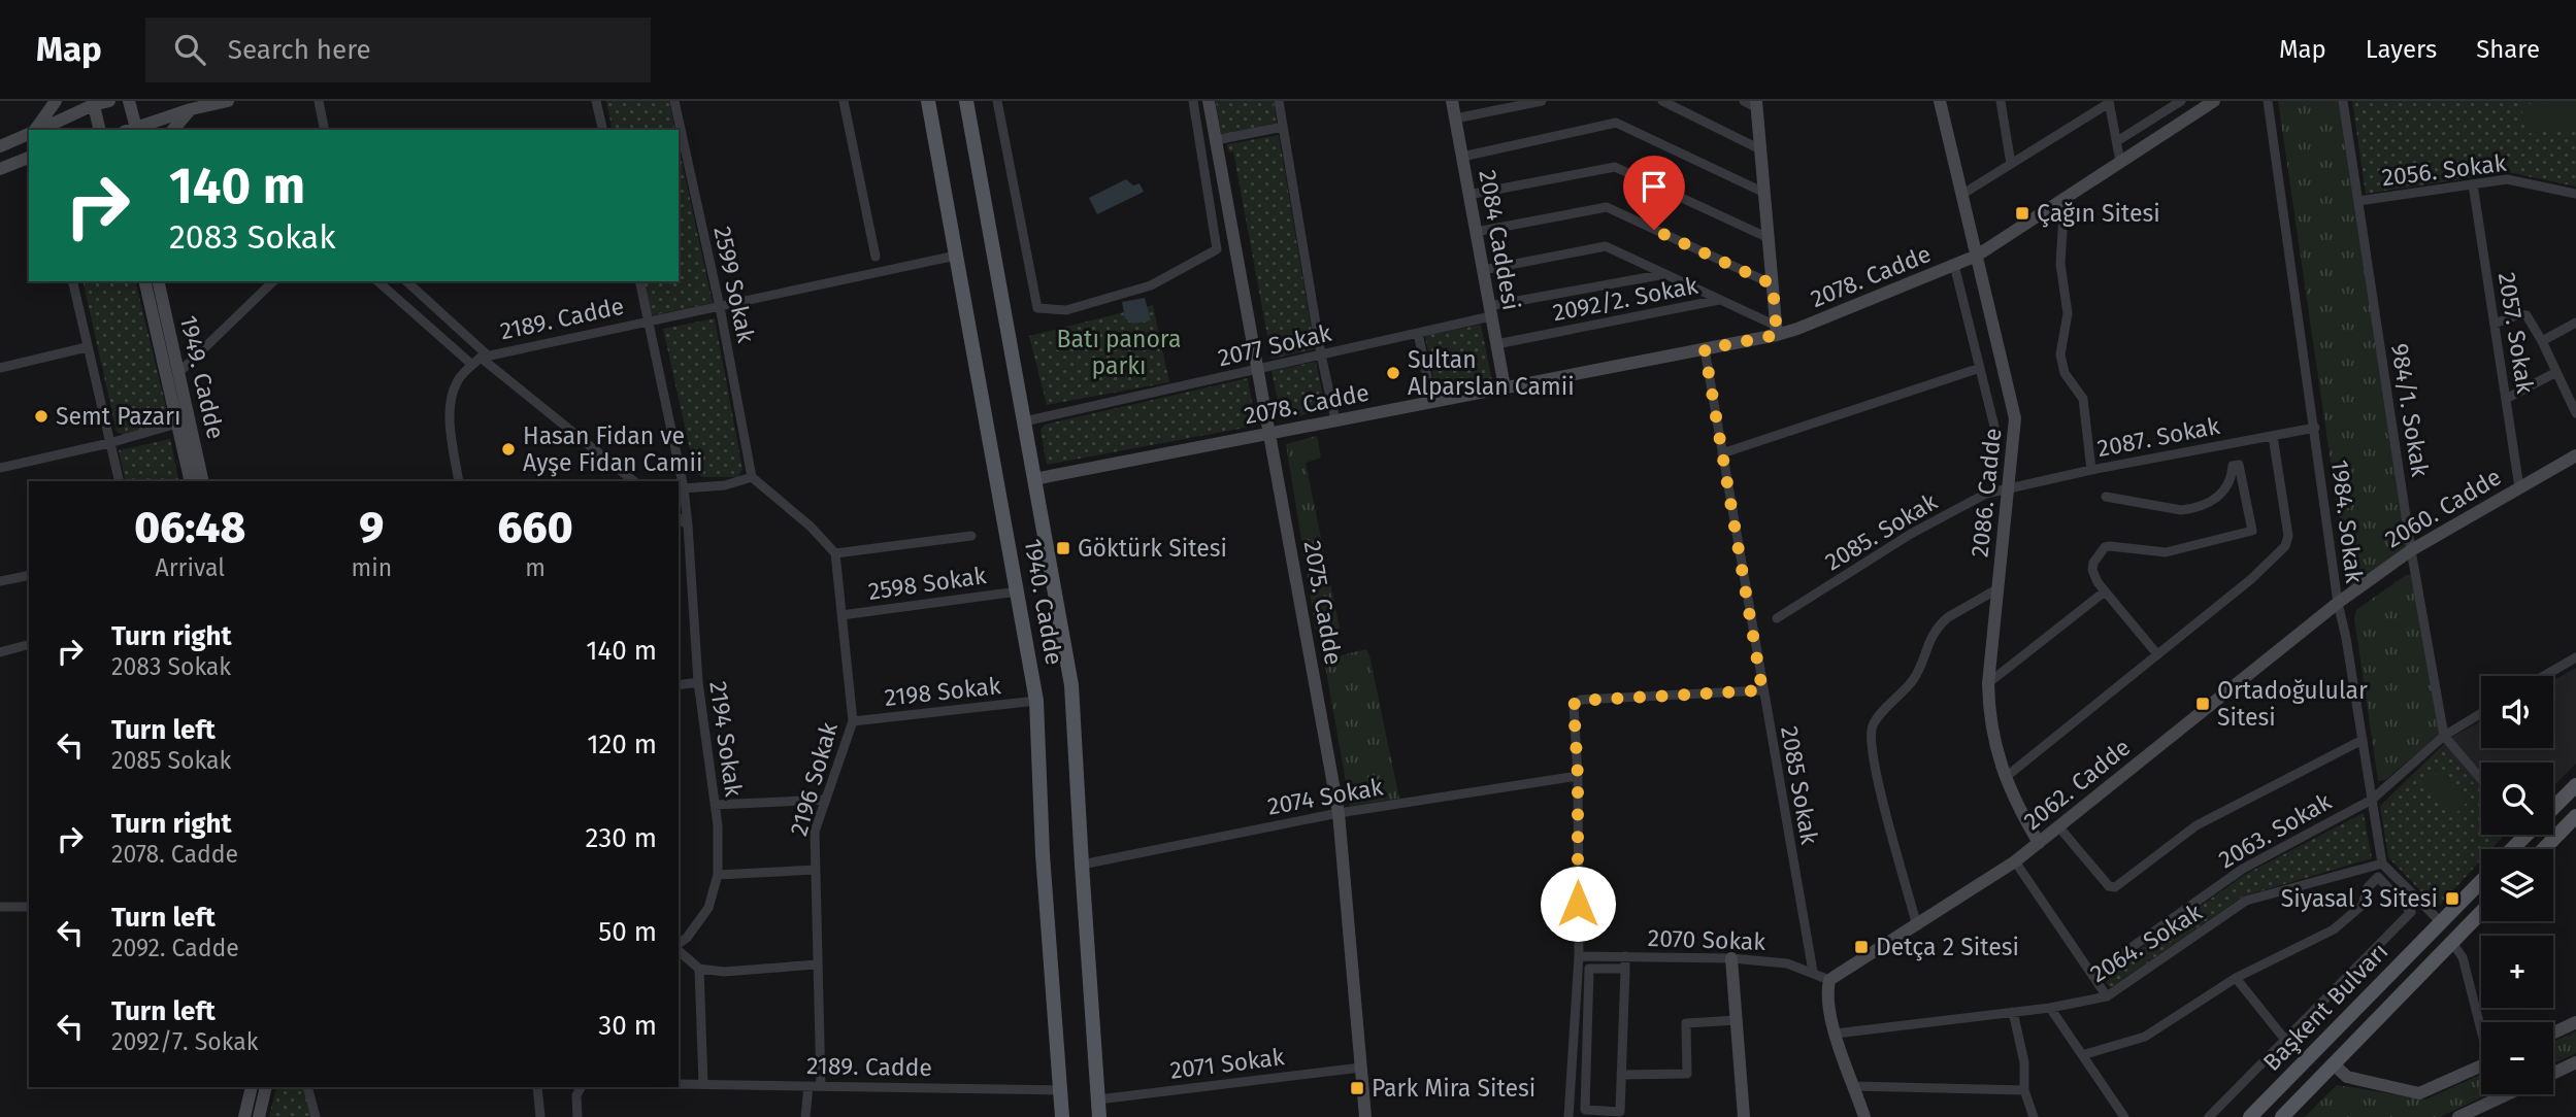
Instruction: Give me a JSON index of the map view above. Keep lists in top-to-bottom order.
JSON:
{
  "streets": {
    "main road": ["1940. Cadde", "Başkent Bulvarı"],
    "street": [
      "2056. Sokak",
      "2084 Caddesi",
      "2078. Cadde",
      "2599 Sokak",
      "2092/2. Sokak",
      "2189. Cadde",
      "2057. Sokak",
      "2077 Sokak",
      "1949. Cadde",
      "984/1. Sokak",
      "2087. Sokak",
      "2086. Cadde",
      "2060. Cadde",
      "1984. Sokak",
      "2085. Sokak",
      "2598 Sokak",
      "2075. Cadde",
      "2198 Sokak",
      "2194 Sokak",
      "2196 Sokak",
      "2062. Cadde",
      "2085 Sokak",
      "2074 Sokak",
      "2063. Sokak",
      "2070 Sokak",
      "2064. Sokak",
      "2071 Sokak"
    ]
  },
  "crossings": [
    ["2056. Sokak", "2057. Sokak"],
    ["2056. Sokak", "984/1. Sokak"],
    ["2084 Caddesi", "2078. Cadde"],
    ["2084 Caddesi", "2092/2. Sokak"],
    ["2084 Caddesi", "2077 Sokak"],
    ["2078. Cadde", "2086. Cadde"],
    ["2078. Cadde", "1940. Cadde"],
    ["2078. Cadde", "2075. Cadde"],
    ["2078. Cadde", "2085 Sokak"],
    ["2599 Sokak", "2189. Cadde"],
    ["2189. Cadde", "1940. Cadde"],
    ["2189. Cadde", "2194 Sokak"],
    ["2189. Cadde", "2196 Sokak"],
    ["2057. Sokak", "2060. Cadde"],
    ["2077 Sokak", "1940. Cadde"],
    ["2077 Sokak", "2075. Cadde"],
    ["984/1. Sokak", "2060. Cadde"],
    ["984/1. Sokak", "2063. Sokak"],
    ["2087. Sokak", "2086. Cadde"],
    ["2087. Sokak", "1984. Sokak"],
    ["2087. Sokak", "2085. Sokak"],
    ["2086. Cadde", "2085. Sokak"],
    ["2086. Cadde", "2062. Cadde"],
    ["2060. Cadde", "1984. Sokak"],
    ["2060. Cadde", "2062. Cadde"],
    ["1984. Sokak", "2062. Cadde"],
    ["1984. Sokak", "2063. Sokak"],
    ["1984. Sokak", "2064. Sokak"],
    ["2598 Sokak", "1940. Cadde"],
    ["2598 Sokak", "2196 Sokak"],
    ["1940. Cadde", "2198 Sokak"],
    ["1940. Cadde", "2074 Sokak"],
    ["1940. Cadde", "2071 Sokak"],
    ["2075. Cadde", "2074 Sokak"],
    ["2075. Cadde", "2071 Sokak"],
    ["2198 Sokak", "2196 Sokak"],
    ["2062. Cadde", "2070 Sokak"],
    ["2085 Sokak", "2070 Sokak"]
  ],
  "parks": ["Batı panora parkı"],
  "places": {
    "transit": [
      "Çağın Sitesi",
      "Göktürk Sitesi",
      "Ortadoğulular Sitesi",
      "Siyasal 3 Sitesi",
      "Detça 2 Sitesi",
      "Park Mira Sitesi"
    ],
    "other": ["Sultan Alparslan Camii", "Semt Pazarı", "Hasan Fidan ve Ayşe Fidan Camii"]
  },
  "page": {
    "header": "Map",
    "search": "Search here",
    "nav": ["Map", "Layers", "Share"],
    "turn": ["140 m", "2083 Sokak"],
    "eta": [
      "06:48",
      "Arrival",
      "9",
      "min",
      "660",
      "m"
    ],
    "list": [
      {
        "name": "Turn right",
        "note": "2083 Sokak",
        "value": "140 m"
      },
      {
        "name": "Turn left",
        "note": "2085 Sokak",
        "value": "120 m"
      },
      {
        "name": "Turn right",
        "note": "2078. Cadde",
        "value": "230 m"
      },
      {
        "name": "Turn left",
        "note": "2092. Cadde",
        "value": "50 m"
      },
      {
        "name": "Turn left",
        "note": "2092/7. Sokak",
        "value": "30 m"
      }
    ],
    "map_buttons": ["+", "−"]
  }
}
